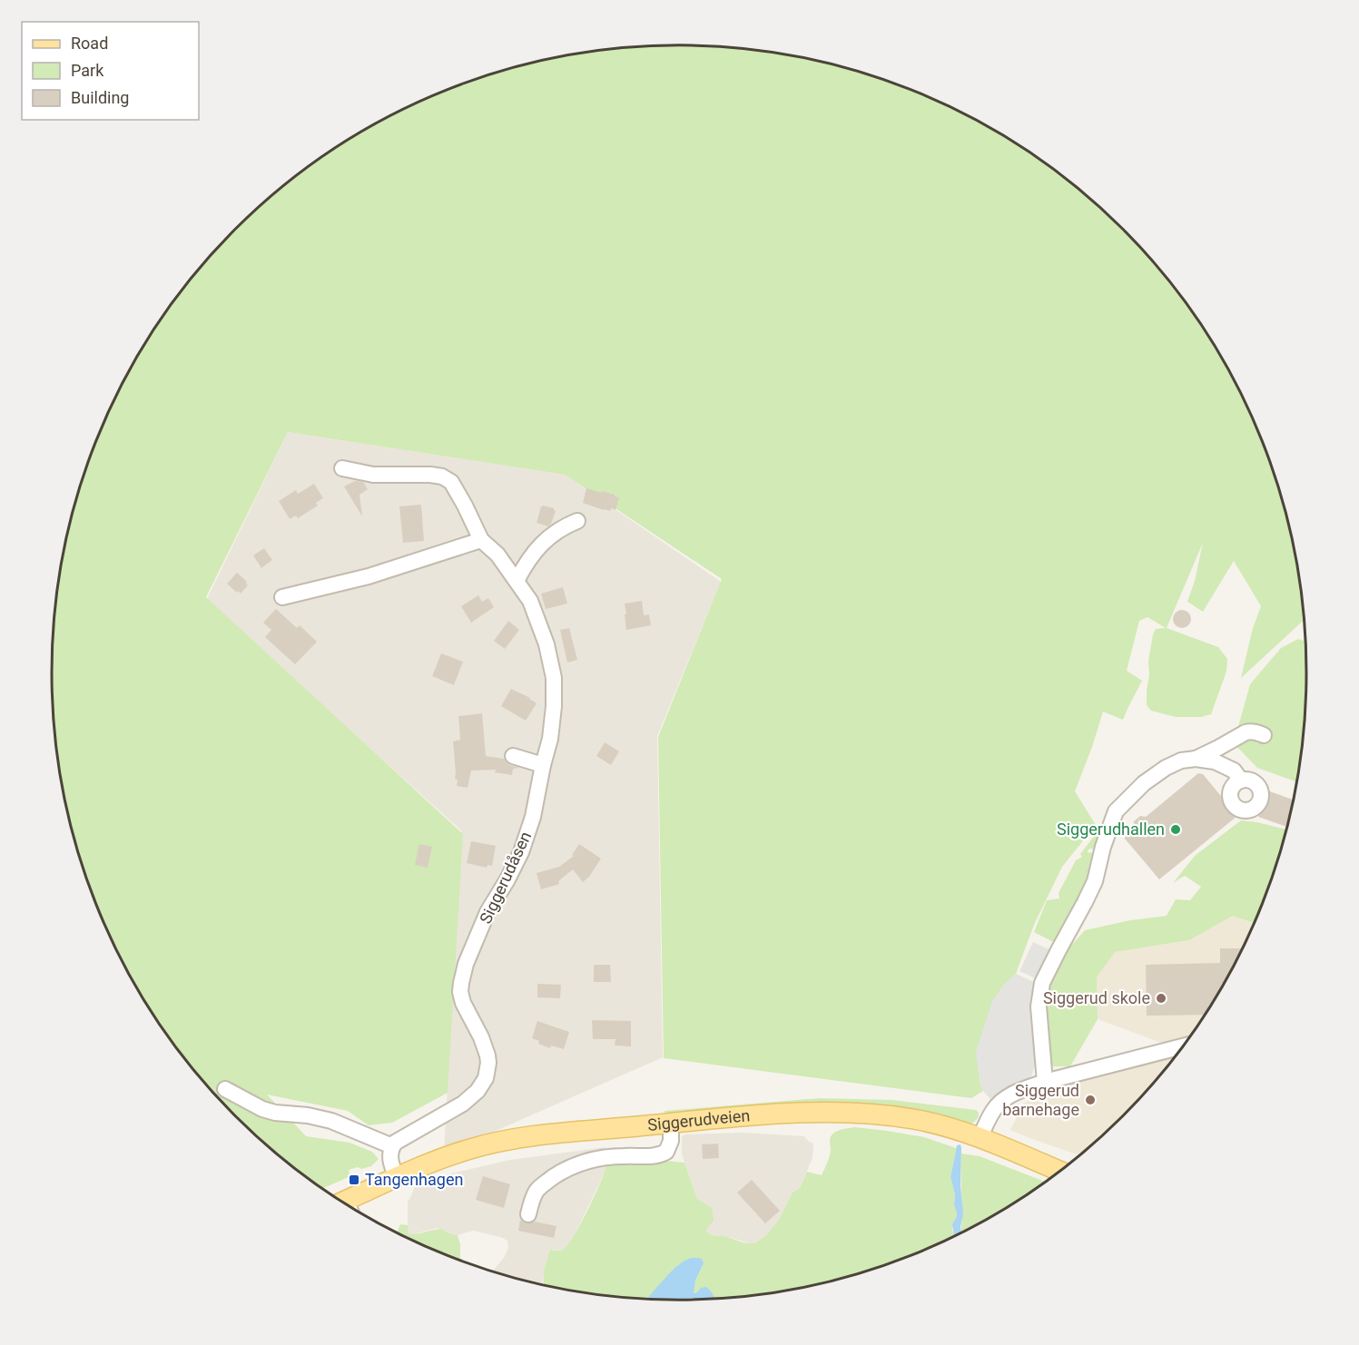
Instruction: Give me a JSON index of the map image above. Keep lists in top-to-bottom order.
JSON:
{
  "streets": {
    "main road": ["Siggerudveien"],
    "street": ["Siggerudåsen"]
  },
  "places": {
    "other": ["Siggerudhallen", "Siggerud skole", "Siggerud barnehage"],
    "transit": ["Tangenhagen"]
  },
  "legend": ["Road", "Park", "Building"]
}
